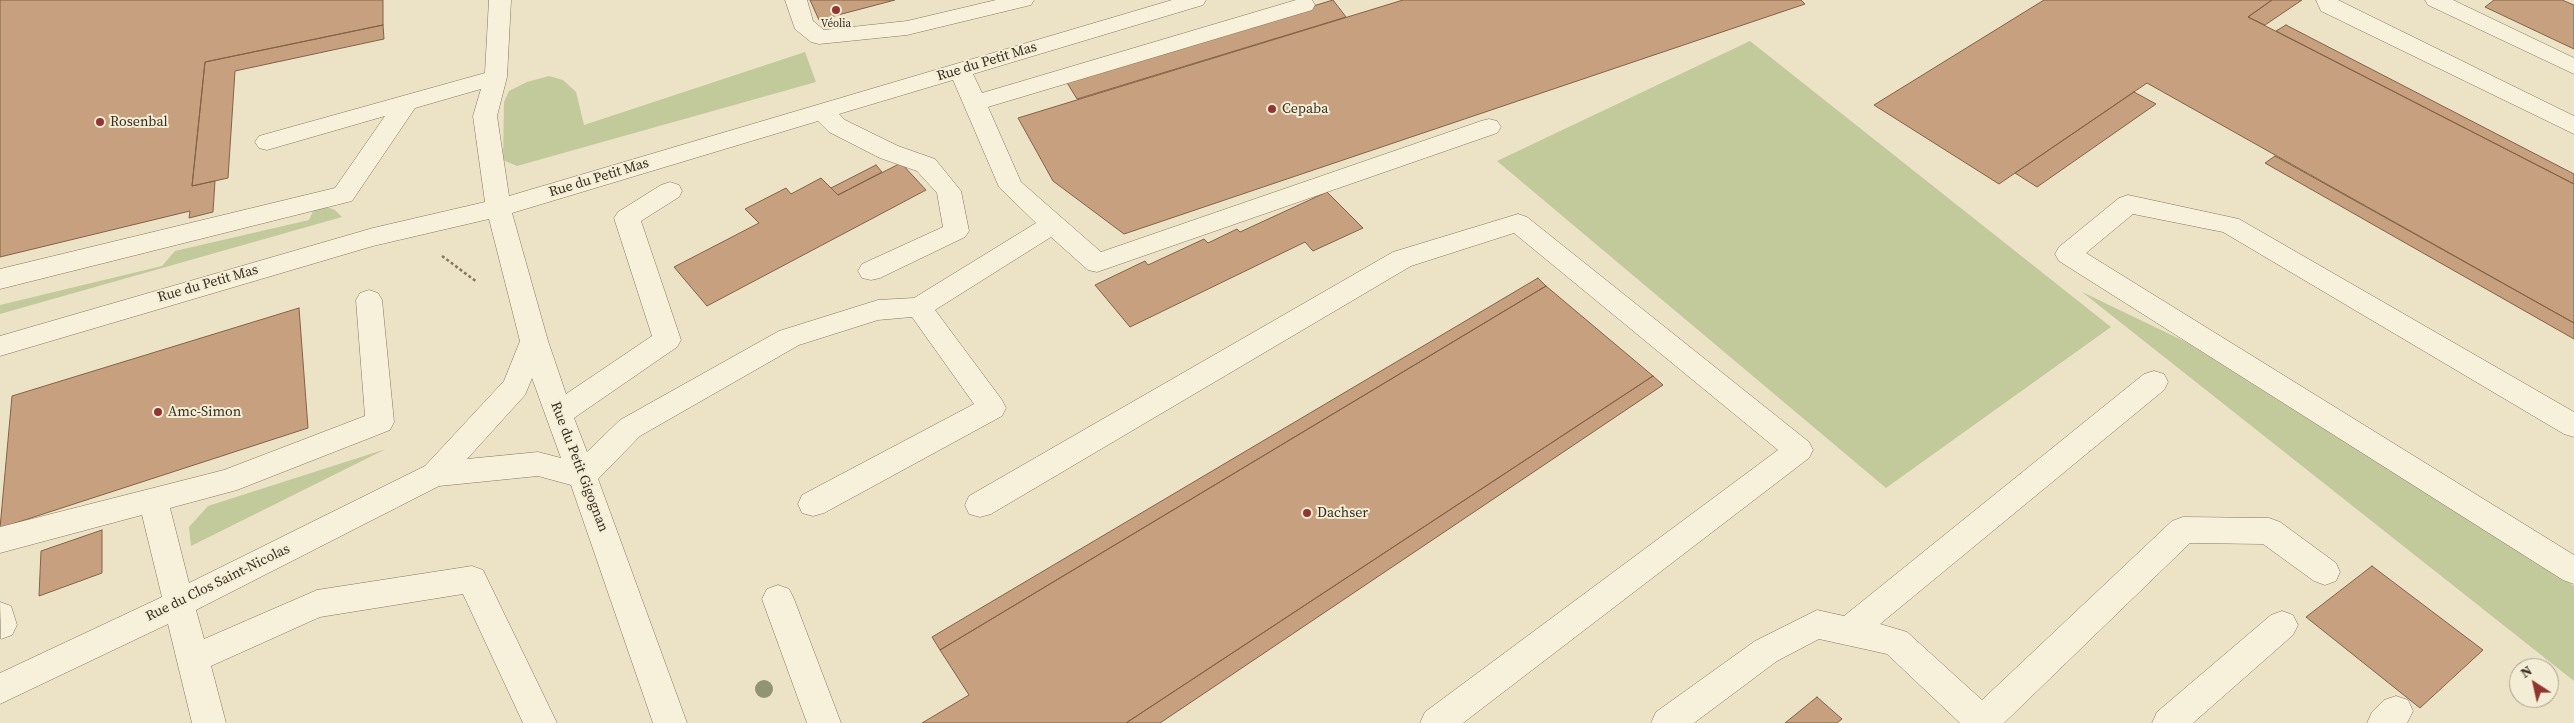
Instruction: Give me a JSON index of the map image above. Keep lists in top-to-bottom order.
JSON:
{
  "streets": {
    "street": ["Rue du Petit Mas", "Rue du Petit Gigognan", "Rue du Clos Saint-Nicolas"]
  },
  "crossings": [
    ["Rue du Petit Mas", "Rue du Petit Gigognan"],
    ["Rue du Petit Gigognan", "Rue du Clos Saint-Nicolas"]
  ],
  "places": [
    "Véolia",
    "Cepaba",
    "Rosenbal",
    "Amc-Simon",
    "Dachser"
  ],
  "north": "top left"
}
